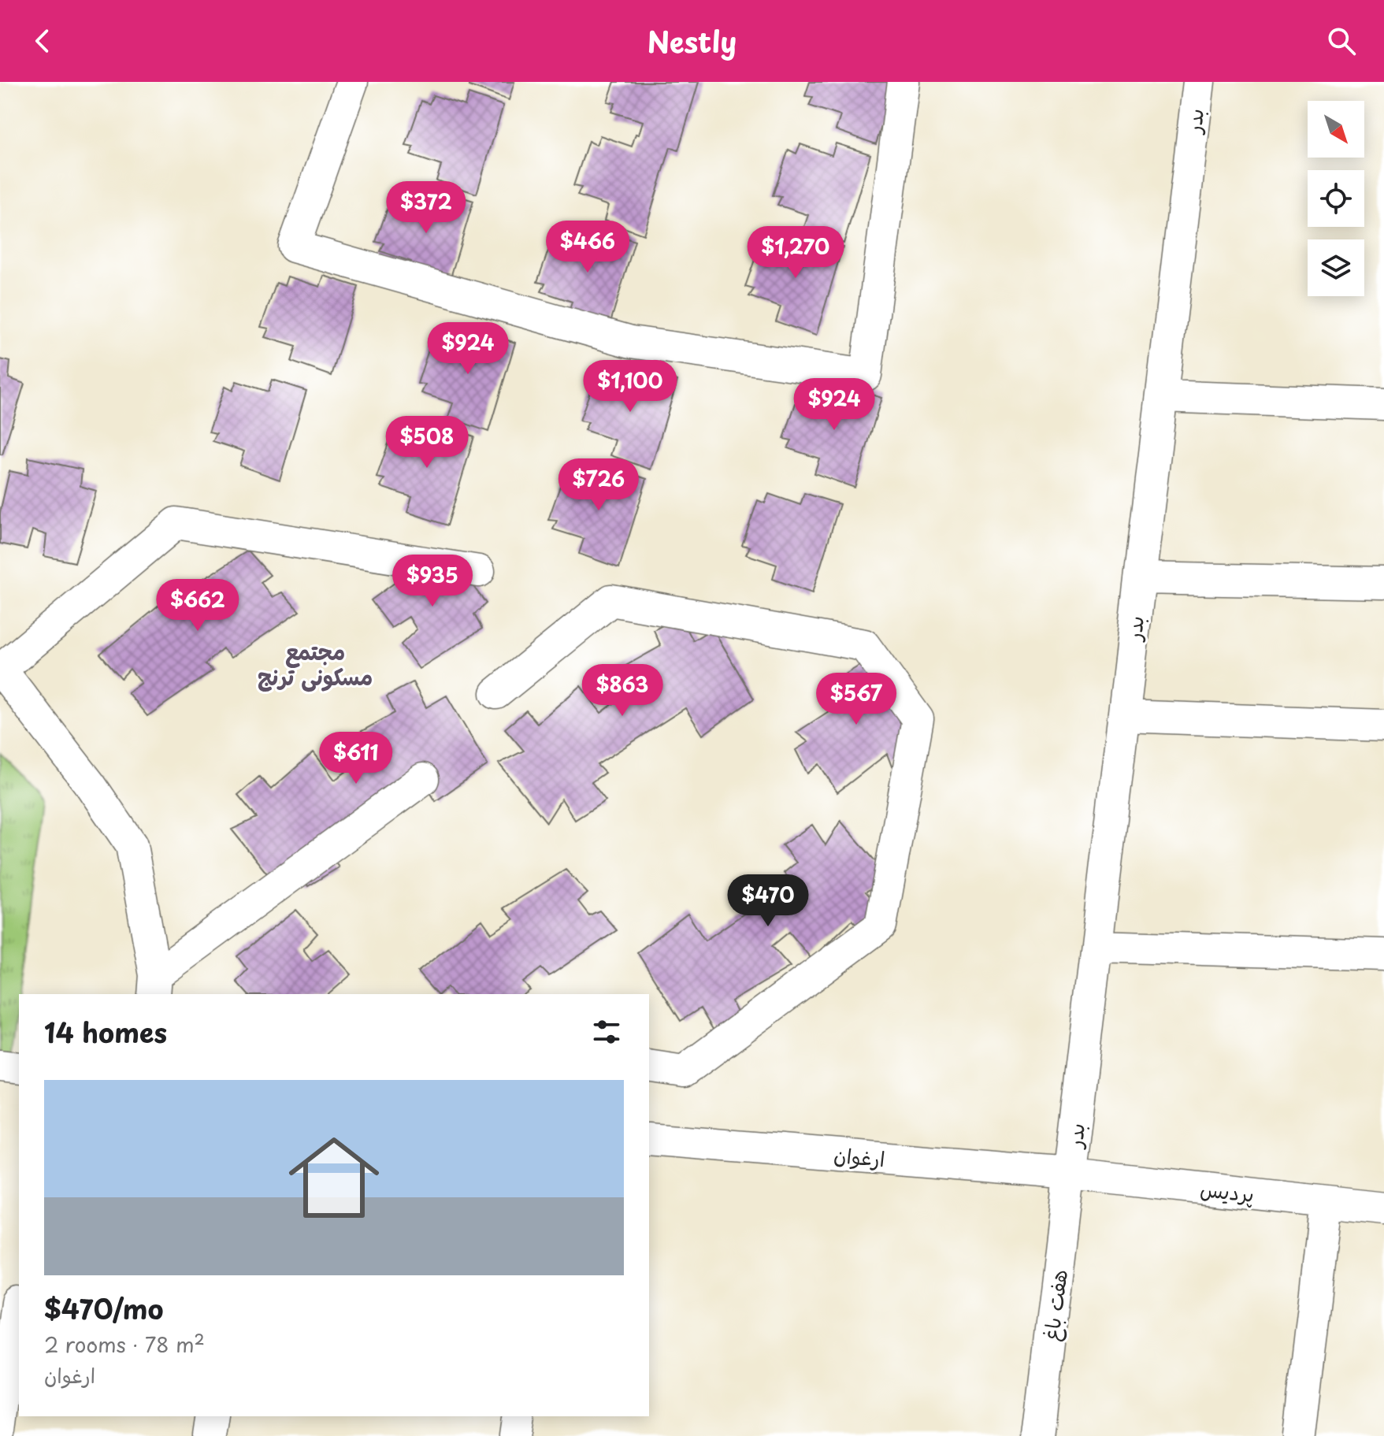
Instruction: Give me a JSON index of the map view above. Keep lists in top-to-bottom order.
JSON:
{
  "streets": {
    "street": [
      "بدر",
      "ارغوان",
      "پردیس",
      "هفت باغ"
    ]
  },
  "crossings": [
    ["بدر", "ارغوان"],
    ["بدر", "پردیس"],
    ["بدر", "هفت باغ"],
    ["ارغوان", "پردیس"],
    ["ارغوان", "هفت باغ"],
    ["پردیس", "هفت باغ"]
  ],
  "districts": ["مجتمع مسکونی ترنج"],
  "north": "bottom right",
  "page": {
    "header": "Nestly",
    "price": [
      "$372",
      "$466",
      "$1,270",
      "$924",
      "$1,100",
      "$924",
      "$508",
      "$726",
      "$935",
      "$662",
      "$863",
      "$567",
      "$611",
      "$470"
    ],
    "heading": "14 homes",
    "list": [
      {
        "name": "$470/mo",
        "note": "2 rooms · 78 m² · ارغوان"
      }
    ]
  }
}
